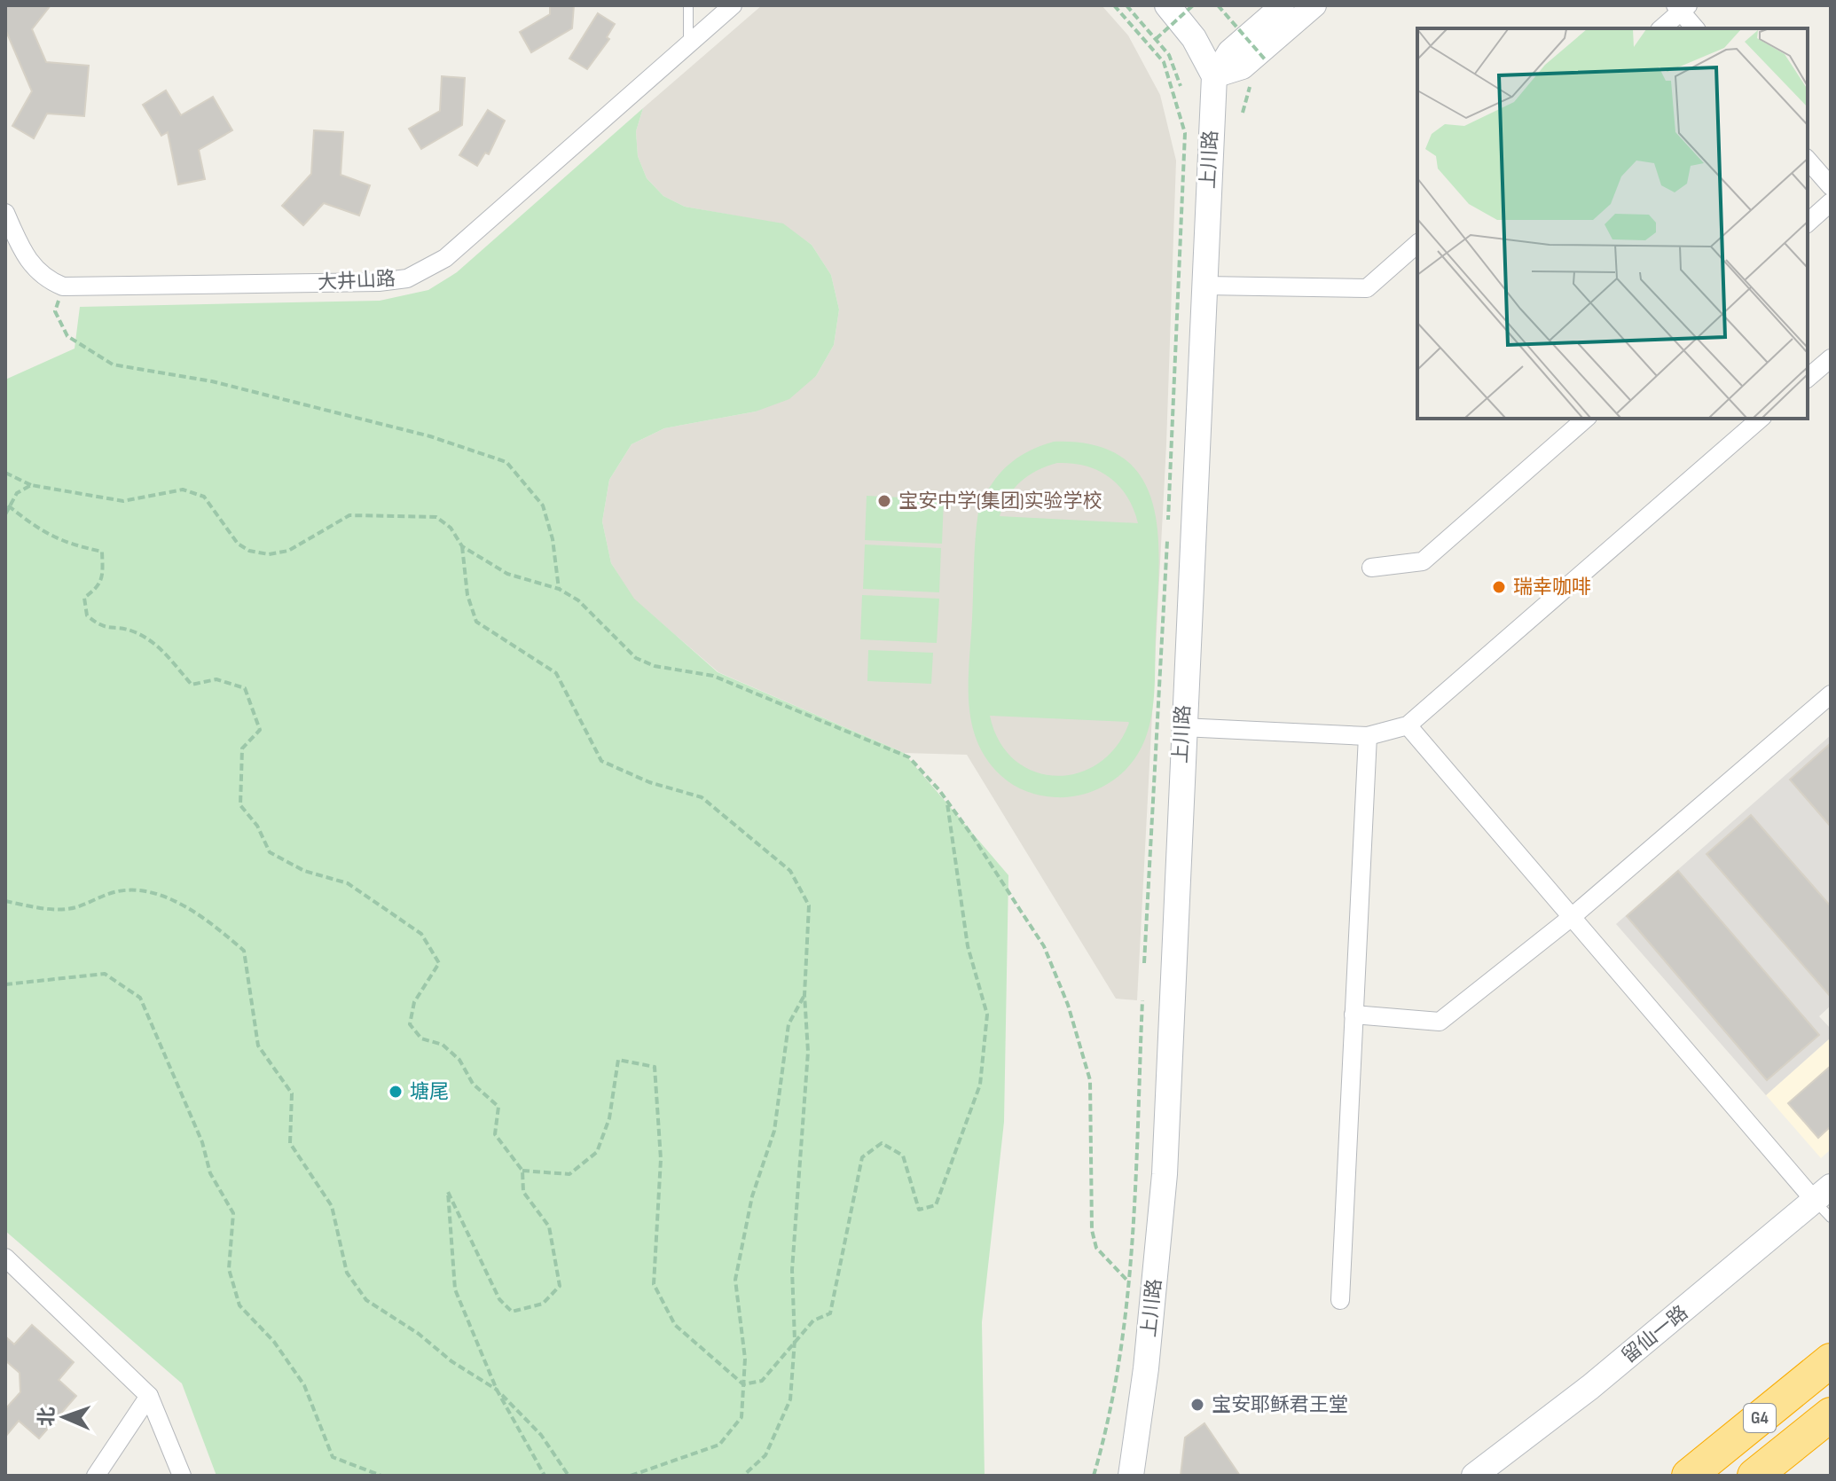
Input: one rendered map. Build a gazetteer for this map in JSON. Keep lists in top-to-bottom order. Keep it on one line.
{"streets":{"highway":["G4"],"main road":["上川路","留仙一路"],"street":["大井山路"]},"places":["宝安中学(集团)实验学校","瑞幸咖啡","塘尾","宝安耶稣君王堂"],"north":"left"}
